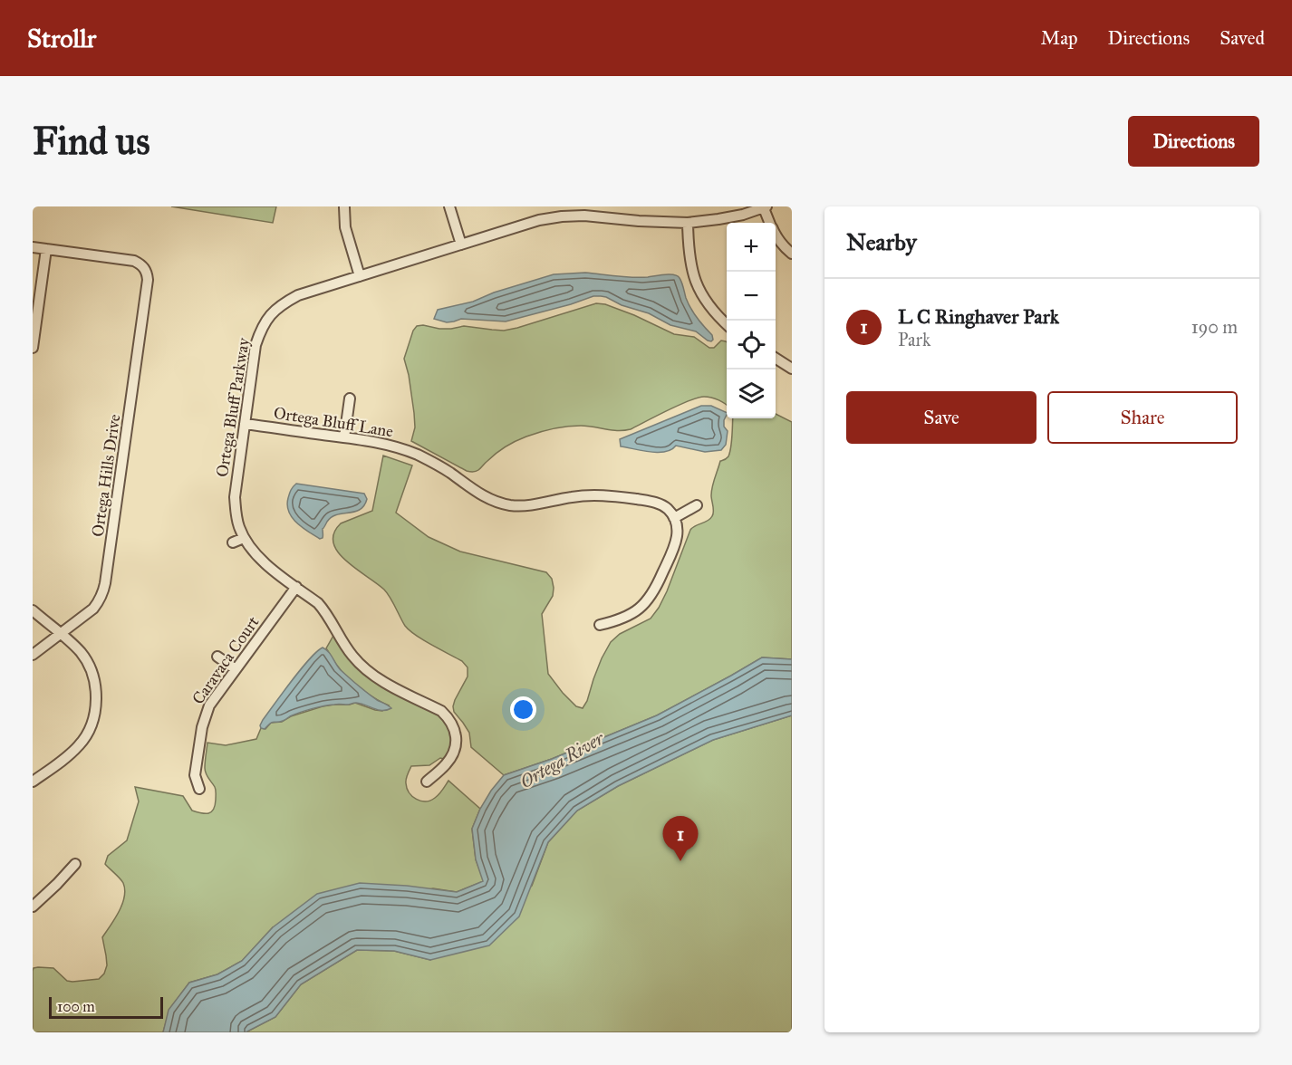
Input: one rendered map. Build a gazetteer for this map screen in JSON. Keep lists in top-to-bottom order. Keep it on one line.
{"streets":{"street":["Ortega Bluff Parkway","Ortega Bluff Lane","Ortega Hills Drive","Caravaca Court"]},"crossings":[["Ortega Bluff Parkway","Ortega Bluff Lane"],["Ortega Bluff Parkway","Caravaca Court"]],"water":["Ortega River"],"scale_bar":"100 m","page":{"header":"Strollr","nav":["Map","Directions","Saved"],"buttons":["Directions",["Save","Share"]],"title":"Find us","heading":"Nearby","map_buttons":["+","−"],"list":[{"mark":"1","name":"L C Ringhaver Park","note":"Park","value":"190 m"}],"pins":"1","scale":"100 m"}}
